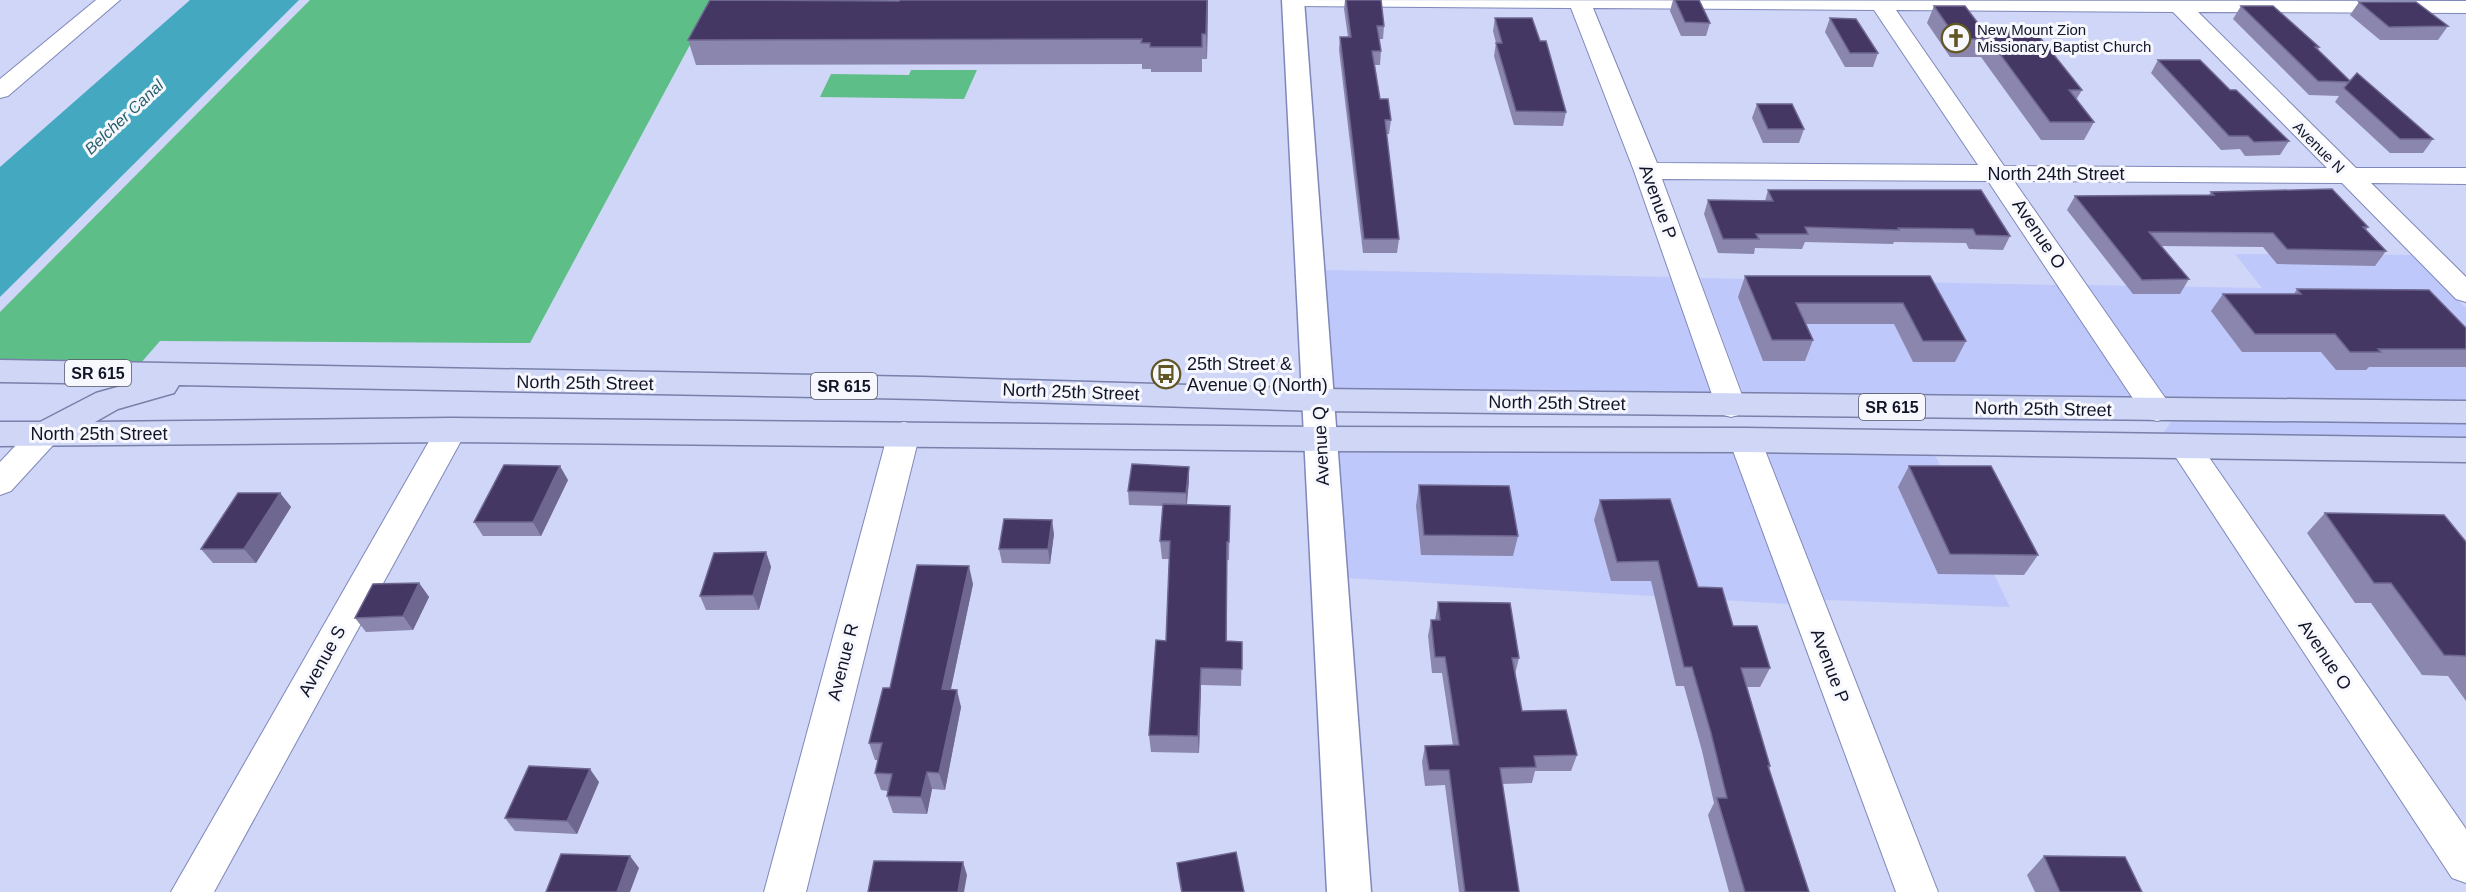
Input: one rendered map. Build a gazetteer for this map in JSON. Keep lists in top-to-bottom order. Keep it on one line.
{"streets":{"main road":["SR 615","North 25th Street"],"street":["Avenue N","North 24th Street","Avenue P","Avenue O","Avenue Q","Avenue S","Avenue R"]},"crossings":[["Avenue N","North 24th Street"],["North 24th Street","Avenue P"],["North 24th Street","Avenue O"],["Avenue P","North 25th Street"],["Avenue O","North 25th Street"],["North 25th Street","Avenue Q"],["North 25th Street","Avenue S"],["North 25th Street","Avenue R"]],"water":["Belcher Canal"],"places":{"church":["New Mount Zion Missionary Baptist Church"],"bus stop":["25th Street & Avenue Q (North)"]}}
